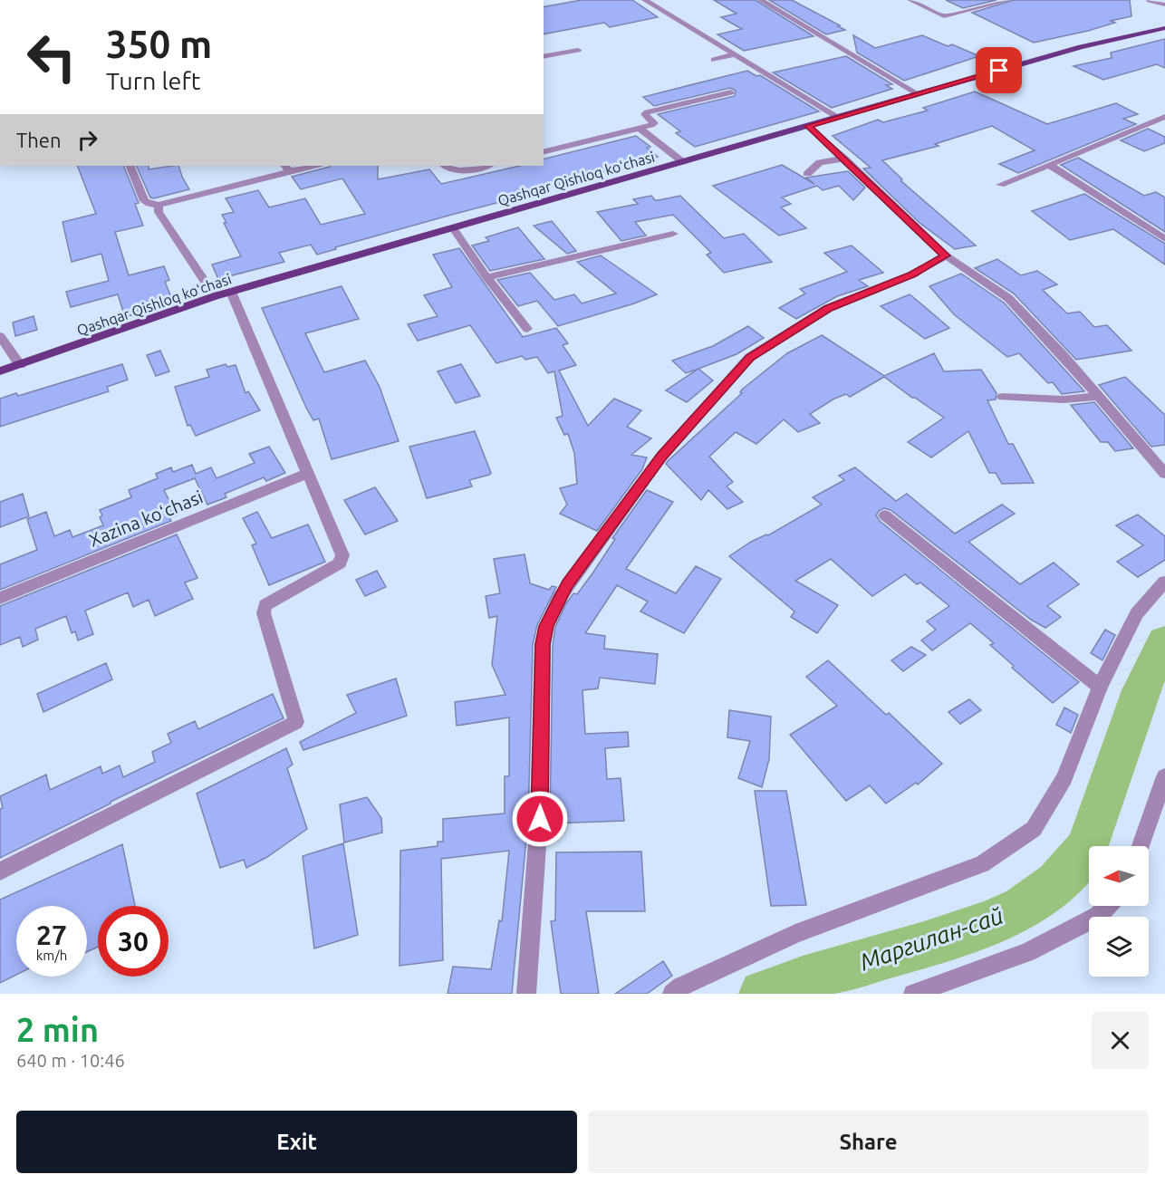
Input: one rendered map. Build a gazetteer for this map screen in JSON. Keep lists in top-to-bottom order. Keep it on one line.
{"streets":{"main road":["Qashqar Qishloq koʻchasi"],"street":["Xazina koʻchasi"]},"water":["Маргилан-сай"],"north":"left","page":{"turn":["350 m","Turn left"],"then":"Then","speed":"27 km/h","limit":"30","heading":["2 min","640 m · 10:46"],"buttons":["Exit","Share"]}}
